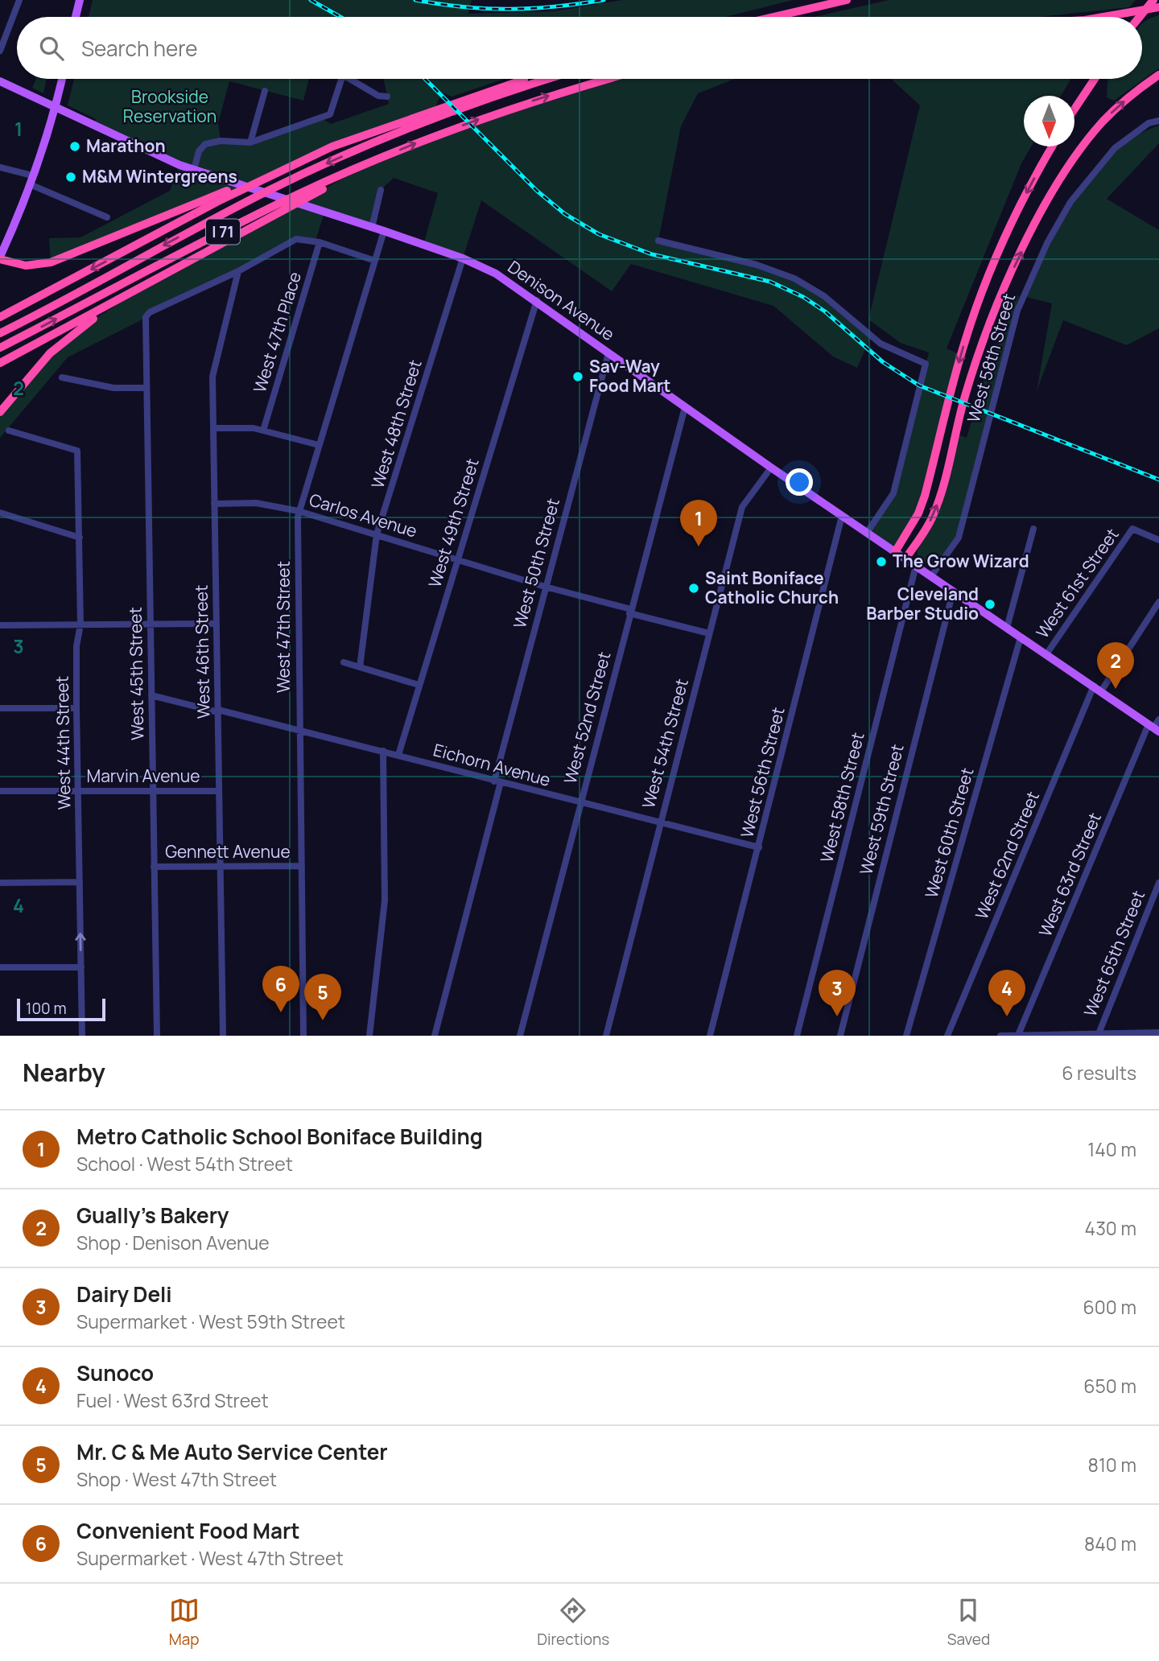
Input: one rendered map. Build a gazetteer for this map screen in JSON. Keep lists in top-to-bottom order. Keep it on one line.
{"streets":{"highway":["I 71"],"main road":["Denison Avenue"],"street":["West 47th Place","West 58th Street","West 48th Street","Carlos Avenue","West 49th Street","West 50th Street","West 61st Street","West 47th Street","West 46th Street","West 45th Street","West 52nd Street","West 44th Street","West 54th Street","Eichorn Avenue","West 56th Street","Marvin Avenue","West 59th Street","West 60th Street","Gennett Avenue","West 62nd Street","West 63rd Street","West 65th Street"]},"crossings":[["Denison Avenue","West 58th Street"],["Denison Avenue","West 48th Street"],["Denison Avenue","West 49th Street"],["Denison Avenue","West 50th Street"],["Denison Avenue","West 61st Street"],["Denison Avenue","West 47th Street"],["Denison Avenue","West 52nd Street"],["Denison Avenue","West 54th Street"],["Denison Avenue","West 56th Street"],["Denison Avenue","West 59th Street"],["Denison Avenue","West 60th Street"],["Denison Avenue","West 62nd Street"],["Denison Avenue","West 63rd Street"],["West 48th Street","Carlos Avenue"],["Carlos Avenue","West 49th Street"],["Carlos Avenue","West 50th Street"],["Carlos Avenue","West 47th Street"],["Carlos Avenue","West 46th Street"],["Carlos Avenue","West 52nd Street"],["Carlos Avenue","West 54th Street"],["West 49th Street","Eichorn Avenue"],["West 50th Street","Eichorn Avenue"],["West 47th Street","Eichorn Avenue"],["West 47th Street","Gennett Avenue"],["West 46th Street","West 45th Street"],["West 46th Street","Eichorn Avenue"],["West 46th Street","Marvin Avenue"],["West 46th Street","Gennett Avenue"],["West 45th Street","Eichorn Avenue"],["West 45th Street","Marvin Avenue"],["West 45th Street","Gennett Avenue"],["West 52nd Street","Eichorn Avenue"],["West 44th Street","Marvin Avenue"],["West 54th Street","Eichorn Avenue"],["Eichorn Avenue","West 56th Street"]],"parks":["Brookside Reservation"],"places":["Marathon","M&M Wintergreens","Sav-Way Food Mart","The Grow Wizard","Saint Boniface Catholic Church","Cleveland Barber Studio"],"scale_bar":"100 m","north":"bottom","page":{"search":"Search here","pins":["1","2","6","3","4","5"],"scale":"100 m","heading":["Nearby","6 results"],"list":[{"mark":"1","name":"Metro Catholic School Boniface Building","note":"School · West 54th Street","value":"140 m"},{"mark":"2","name":"Gually's Bakery","note":"Shop · Denison Avenue","value":"430 m"},{"mark":"3","name":"Dairy Deli","note":"Supermarket · West 59th Street","value":"600 m"},{"mark":"4","name":"Sunoco","note":"Fuel · West 63rd Street","value":"650 m"},{"mark":"5","name":"Mr. C & Me Auto Service Center","note":"Shop · West 47th Street","value":"810 m"},{"mark":"6","name":"Convenient Food Mart","note":"Supermarket · West 47th Street","value":"840 m"}],"nav":["Map","Directions","Saved"]},"grid":{"rows":["1","2","3","4"]}}
